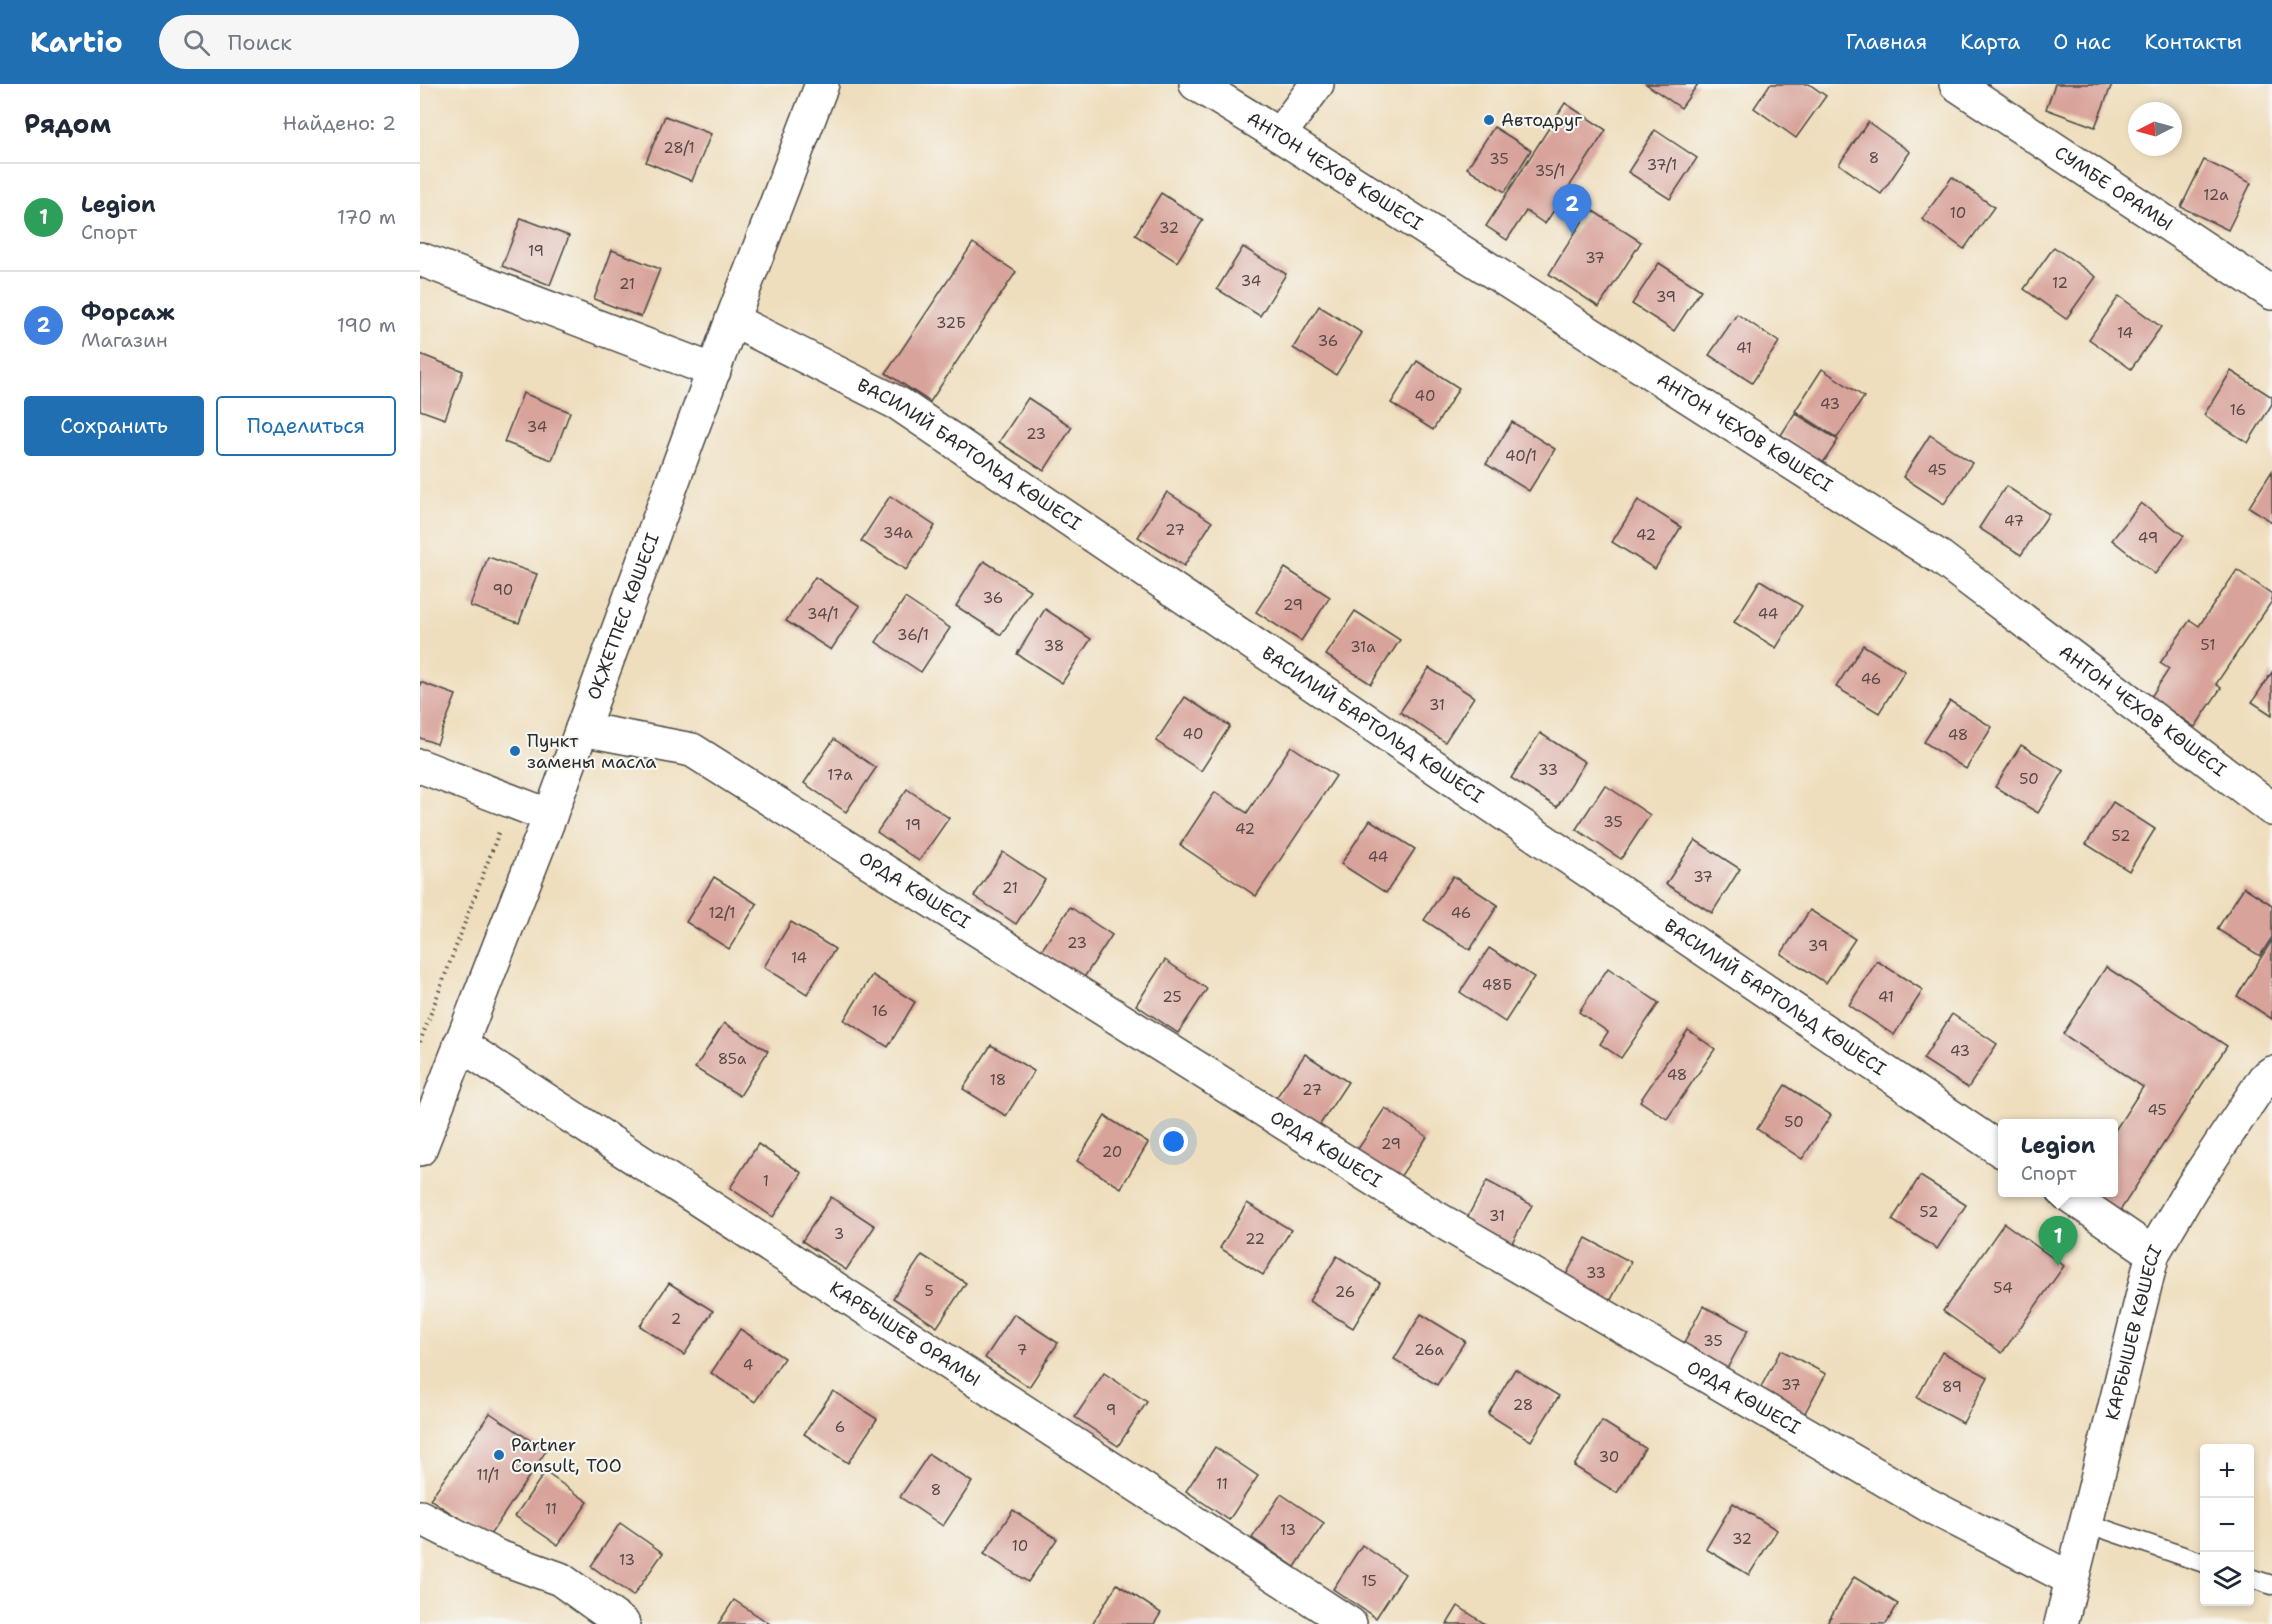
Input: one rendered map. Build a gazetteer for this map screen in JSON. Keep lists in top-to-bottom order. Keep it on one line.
{"streets":{"street":["АНТОН ЧЕХОВ КӨШЕСІ","СУМБЕ ОРАМЫ","ВАСИЛИЙ БАРТОЛЬД КӨШЕСІ","ОҚЖЕТПЕС КӨШЕСІ","ОРДА КӨШЕСІ","КАРБЫШЕВ ОРАМЫ","КАРБЫШЕВ КӨШЕСІ"]},"crossings":[["ВАСИЛИЙ БАРТОЛЬД КӨШЕСІ","ОҚЖЕТПЕС КӨШЕСІ"],["ОҚЖЕТПЕС КӨШЕСІ","ОРДА КӨШЕСІ"],["ОҚЖЕТПЕС КӨШЕСІ","КАРБЫШЕВ ОРАМЫ"],["ОРДА КӨШЕСІ","КАРБЫШЕВ КӨШЕСІ"]],"places":["Автодруг","Пункт замены масла","Partner Consult, ТОО"],"house_numbers":["28/1","8","35","37/1","35/1","12а","10","32","19","37","34","12","21","39","32Б","14","36","41","40","43","16","34","23","40/1","45","47","27","34а","42","49","90","36","29","34/1","44","36/1","51","38","31а","46","31","40","48","33","17а","50","35","19","42","52","44","37","21","12/1","46","23","39","14","48Б","25","41","16","43","85а","48","18","27","45","50","29","20","1","52","31","3","22","33","54","5","26","2","35","7","26а","4","37","89","28","9","6","30","11/1","11","8","11","13","32","10","13","15"],"north":"left","page":{"header":"Kartio","search":"Поиск","nav":["Главная","Карта","О нас","Контакты"],"heading":["Рядом","Найдено: 2"],"list":[{"mark":"1","name":"Legion","note":"Спорт","value":"170 m"},{"mark":"2","name":"Форсаж","note":"Магазин","value":"190 m"}],"pins":["2","1"],"buttons":["Сохранить","Поделиться"],"popup":["Legion","Спорт"],"map_buttons":["+","−"]}}
